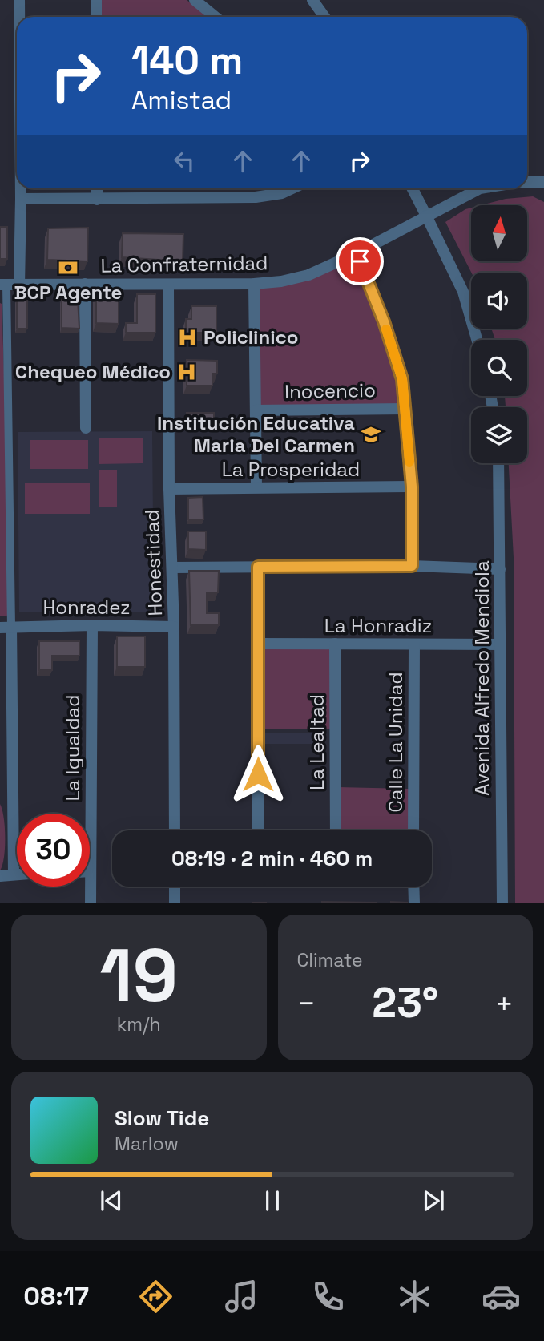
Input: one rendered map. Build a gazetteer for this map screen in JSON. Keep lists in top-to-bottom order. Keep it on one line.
{"streets":{"street":["La Confraternidad","Inocencio","La Prosperidad","Honestidad","Honradez","La Honradiz","Avenida Alfredo Mendiola","La Lealtad","Calle La Unidad","La Igualdad"]},"crossings":[["La Confraternidad","Honestidad"],["La Prosperidad","Honestidad"],["Honestidad","Honradez"],["Honradez","La Igualdad"],["La Honradiz","Avenida Alfredo Mendiola"],["La Honradiz","La Lealtad"],["La Honradiz","Calle La Unidad"]],"places":{"bank":["BCP Agente"],"hospital":["Policlinico","Chequeo Médico"],"school or university":["Institución Educativa Maria Del Carmen"]},"north":"top","page":{"turn":["140 m","Amistad"],"limit":"30","trip":"08:19 · 2 min · 460 m","tile":[["19","km/h"],"Climate"],"heat":["−","23°","+"],"song":["Slow Tide","Marlow"],"tabs":"08:17"}}
